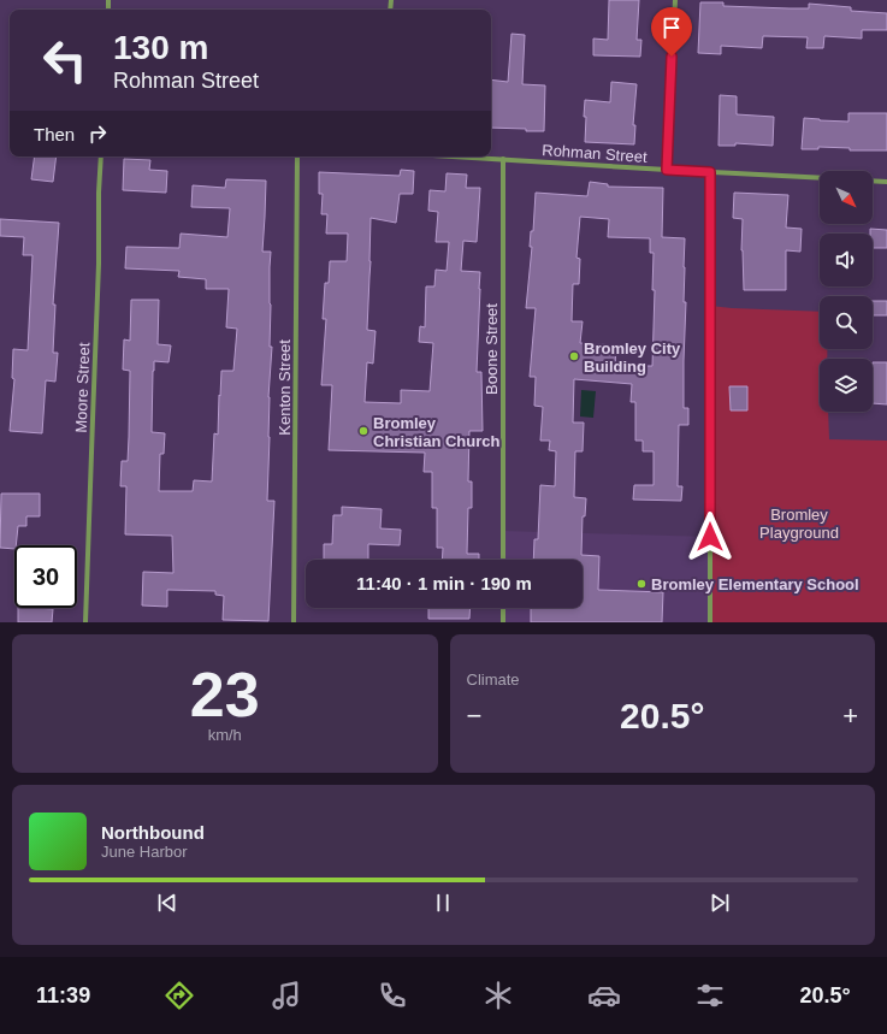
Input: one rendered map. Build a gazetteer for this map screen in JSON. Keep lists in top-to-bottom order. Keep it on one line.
{"streets":{"street":["Rohman Street","Boone Street","Moore Street","Kenton Street"]},"crossings":[["Rohman Street","Boone Street"]],"parks":["Bromley Playground"],"places":["Bromley City Building","Bromley Christian Church","Bromley Elementary School"],"north":"bottom right","page":{"turn":["130 m","Rohman Street"],"then":"Then","limit":"30","trip":"11:40 · 1 min · 190 m","tile":[["23","km/h"],"Climate"],"heat":["−","20.5°","+"],"song":["Northbound","June Harbor"],"tabs":["11:39","20.5°"]}}
